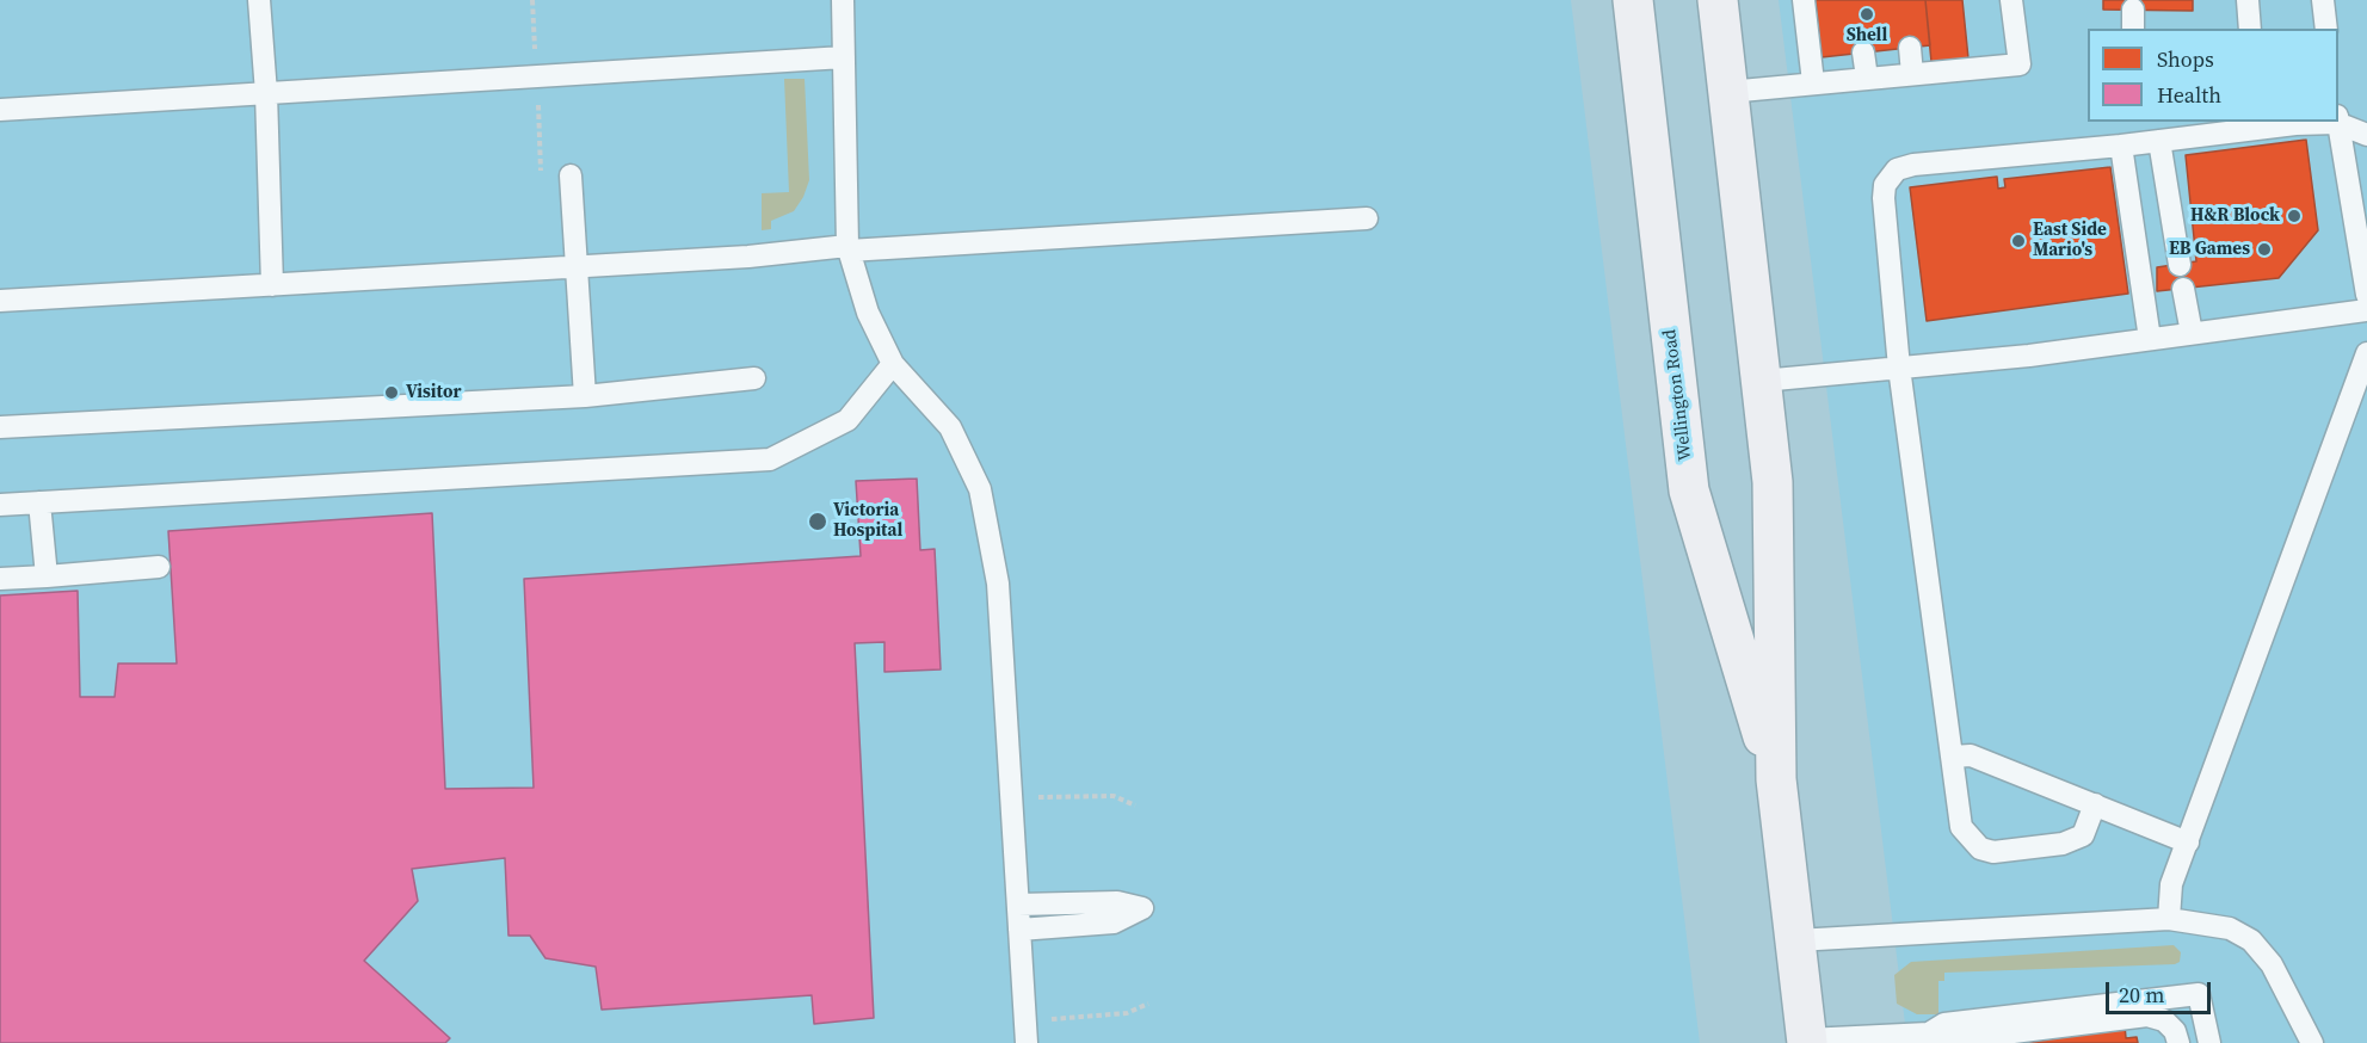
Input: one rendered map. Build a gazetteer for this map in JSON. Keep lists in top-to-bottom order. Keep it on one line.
{"streets":{"main road":["Wellington Road"]},"places":["Shell","H&R Block","East Side Mario's","EB Games","Visitor","Victoria Hospital"],"legend":["Shops","Health"],"scale_bar":"20 m"}
